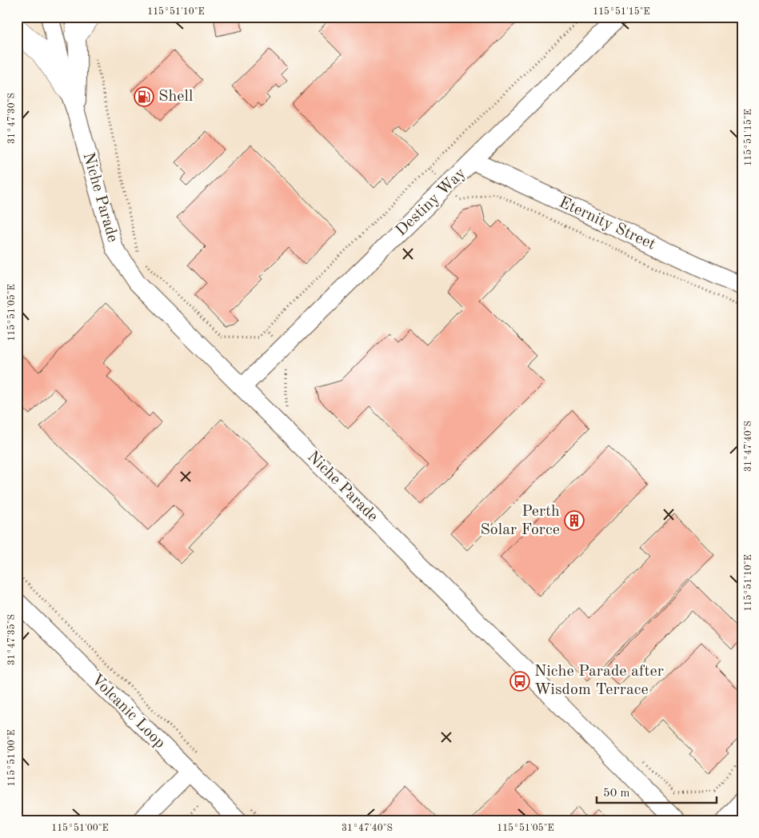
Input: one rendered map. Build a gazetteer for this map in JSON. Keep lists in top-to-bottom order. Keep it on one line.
{"streets":{"street":["Niche Parade","Destiny Way","Eternity Street","Volcanic Loop"]},"crossings":[["Niche Parade","Destiny Way"],["Destiny Way","Eternity Street"]],"places":{"fuel station":["Shell"],"building":["Perth Solar Force"],"bus stop":["Niche Parade after Wisdom Terrace"]},"scale_bar":"50 m","coordinates":["115°51'10\"E","115°51'15\"E","31°47'30\"S","115°51'05\"E","31°47'40\"S","31°47'35\"S","115°51'00\"E"]}
